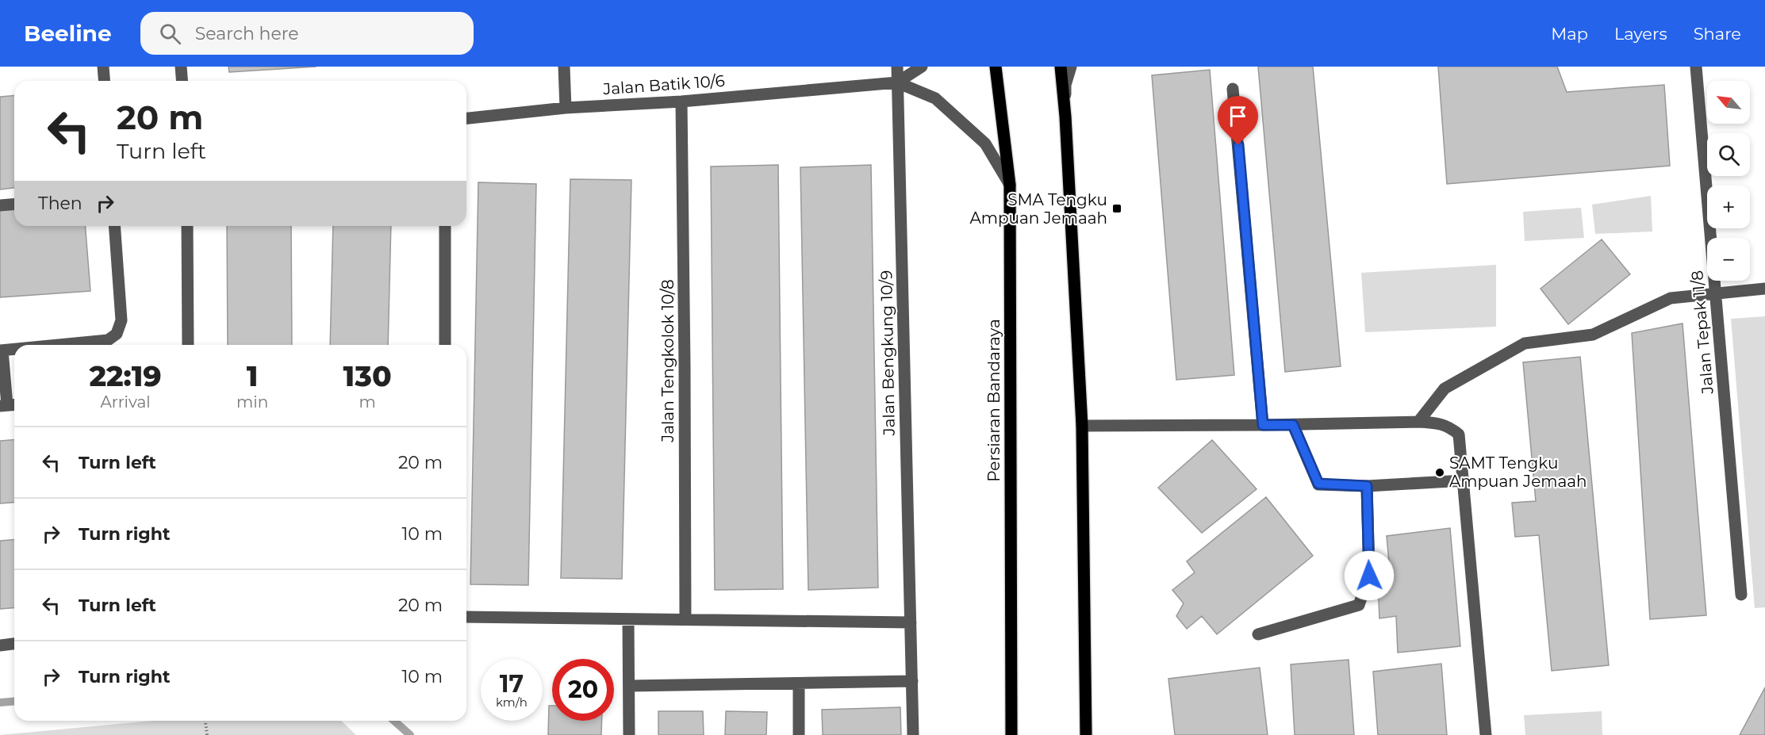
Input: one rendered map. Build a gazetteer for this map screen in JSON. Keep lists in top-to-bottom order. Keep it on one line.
{"streets":{"main road":["Persiaran Bandaraya"],"street":["Jalan Batik 10/6","Jalan Tepak 11/8","Jalan Bengkung 10/9","Jalan Tengkolok 10/8"]},"crossings":[["Jalan Batik 10/6","Jalan Bengkung 10/9"],["Jalan Batik 10/6","Jalan Tengkolok 10/8"],["Jalan Batik 10/6","Persiaran Bandaraya"]],"places":{"transit":["SMA Tengku Ampuan Jemaah"],"other":["SAMT Tengku Ampuan Jemaah"]},"north":"top left","page":{"header":"Beeline","search":"Search here","nav":["Map","Layers","Share"],"map_buttons":["+","−"],"turn":["20 m","Turn left"],"then":"Then","eta":["22:19","Arrival","1","min","130","m"],"list":[{"name":"Turn left","value":"20 m"},{"name":"Turn right","value":"10 m"},{"name":"Turn left","value":"20 m"},{"name":"Turn right","value":"10 m"}],"speed":"17 km/h","limit":"20"}}
